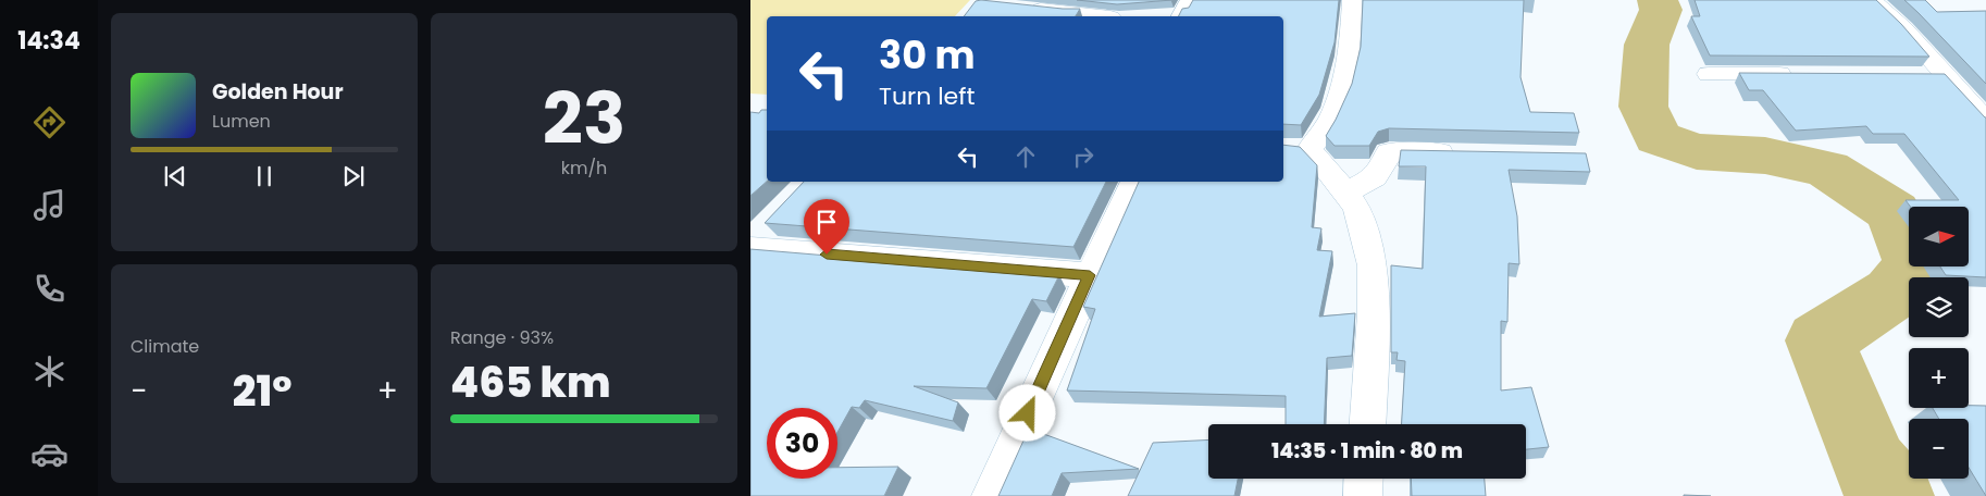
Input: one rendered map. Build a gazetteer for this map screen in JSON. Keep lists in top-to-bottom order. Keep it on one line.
{"north":"right","page":{"tabs":"14:34","tile":[["23","km/h"],"Climate",["Range · 93%","465 km"]],"turn":["30 m","Turn left"],"song":["Golden Hour","Lumen"],"map_buttons":["+","−"],"heat":["−","21°","+"],"limit":"30","trip":"14:35 · 1 min · 80 m"}}
